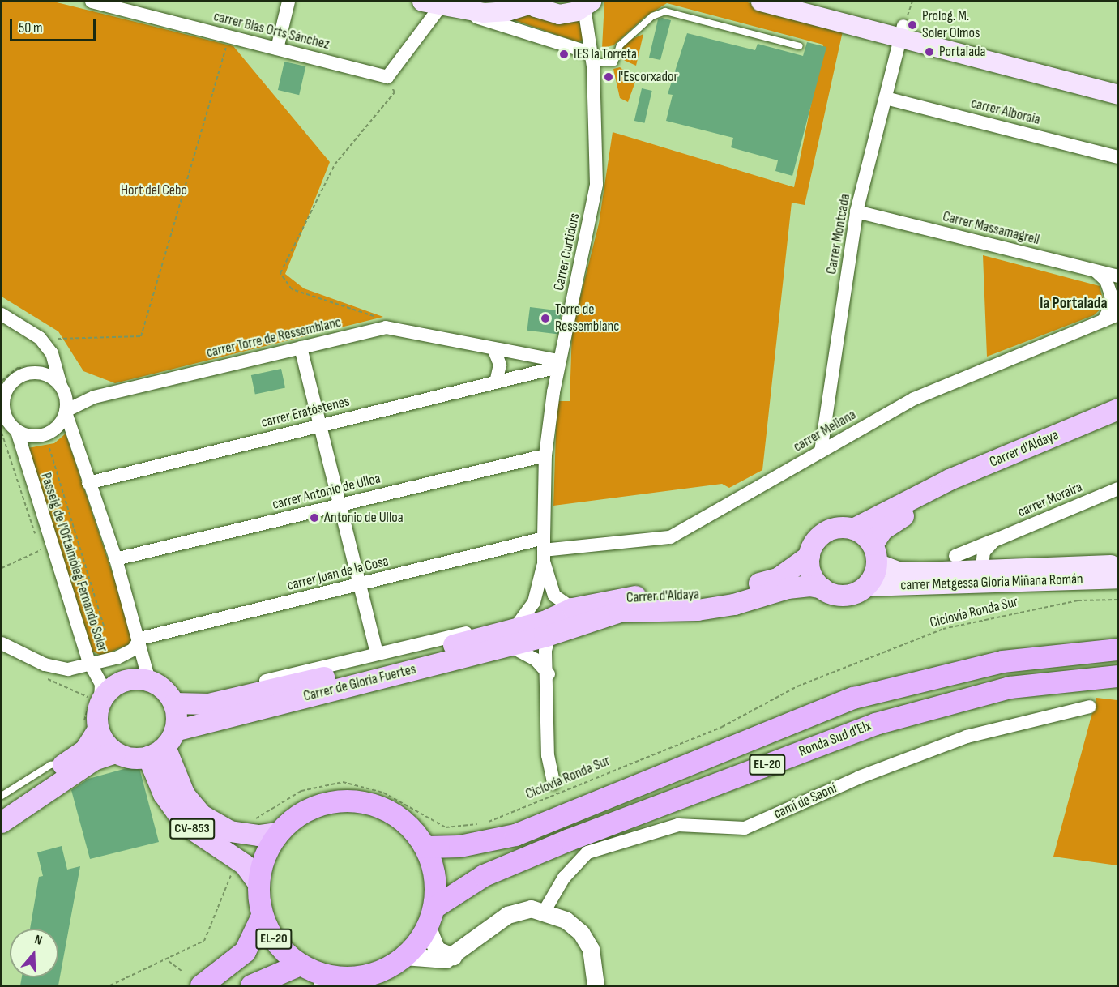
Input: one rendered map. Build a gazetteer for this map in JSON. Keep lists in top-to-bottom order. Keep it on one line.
{"streets":{"highway":["Ronda Sud d'Elx","EL-20"],"main road":["Carrer d'Aldaya","carrer Metgessa Gloria Miñana Román","Carrer de Gloria Fuertes","CV-853"],"street":["carrer Blas Orts Sánchez","carrer Alboraia","Carrer Massamagrell","Carrer Montcada","Carrer Curtidors","carrer Torre de Ressemblanc","carrer Eratóstenes","carrer Meliana","carrer Antonio de Ulloa","carrer Moraira","Passeig de l'Oftalmòleg Fernando Soler","carrer Juan de la Cosa","camí de Saoní"],"path":["Ciclovía Ronda Sur"]},"crossings":[["carrer Alboraia","Carrer Montcada"],["Carrer Massamagrell","Carrer Montcada"],["Carrer Montcada","carrer Meliana"],["Carrer Curtidors","carrer Torre de Ressemblanc"],["Carrer Curtidors","carrer Eratóstenes"],["Carrer Curtidors","carrer Meliana"],["Carrer Curtidors","Carrer d'Aldaya"],["Carrer Curtidors","carrer Antonio de Ulloa"],["Carrer Curtidors","carrer Juan de la Cosa"],["Carrer Curtidors","Carrer de Gloria Fuertes"],["carrer Torre de Ressemblanc","carrer Eratóstenes"],["carrer Torre de Ressemblanc","Passeig de l'Oftalmòleg Fernando Soler"],["carrer Meliana","carrer Juan de la Cosa"],["Carrer d'Aldaya","carrer Metgessa Gloria Miñana Román"],["Carrer d'Aldaya","Carrer de Gloria Fuertes"],["carrer Moraira","carrer Metgessa Gloria Miñana Román"],["Carrer de Gloria Fuertes","CV-853"],["Ronda Sud d'Elx","EL-20"],["Ronda Sud d'Elx","CV-853"],["EL-20","CV-853"]],"districts":["la Portalada"],"parks":["Hort del Cebo"],"places":["Prolog. M. Soler Olmos","Portalada","IES la Torreta","l'Escorxador","Torre de Ressemblanc","Antonio de Ulloa"],"scale_bar":"50 m","north":"top"}
